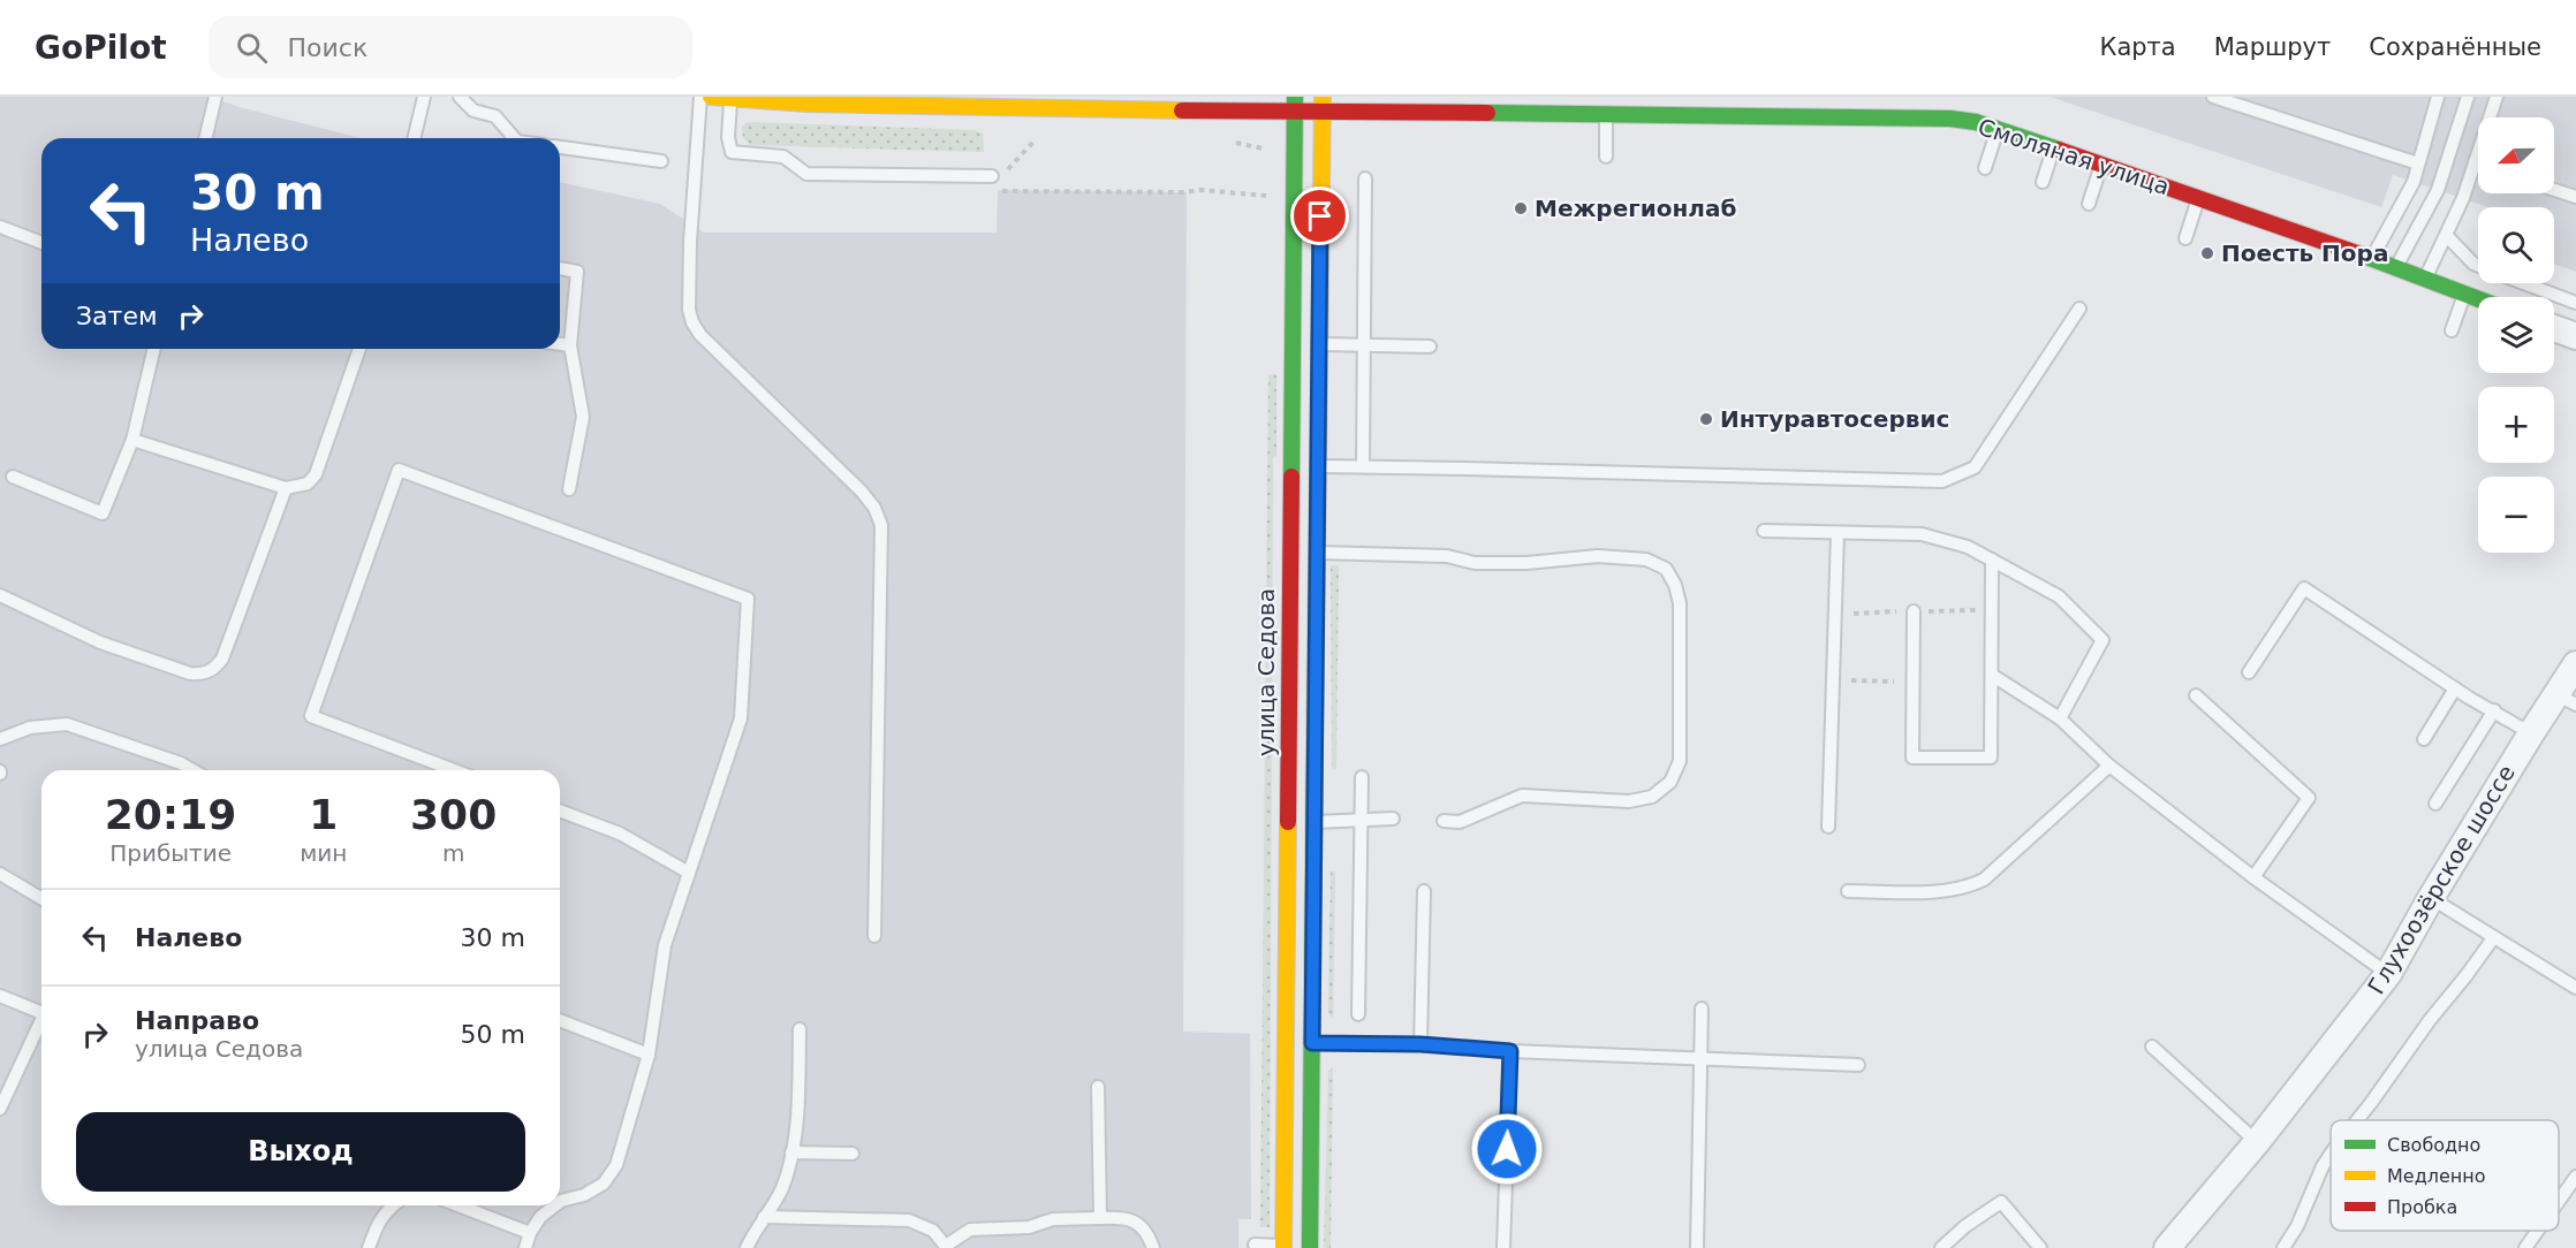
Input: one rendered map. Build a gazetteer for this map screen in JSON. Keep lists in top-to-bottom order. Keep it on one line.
{"streets":{"street":["Смоляная улица","улица Седова","Глухоозёрское шоссе"]},"crossings":[["Смоляная улица","улица Седова"]],"places":["Межрегионлаб","Поесть Пора","Интуравтосервис"],"legend":["Свободно","Медленно","Пробка"],"north":"left","page":{"header":"GoPilot","search":"Поиск","nav":["Карта","Маршрут","Сохранённые"],"map_buttons":["+","−"],"turn":["30 m","Налево"],"then":"Затем","eta":["20:19","Прибытие","1","мин","300","m"],"list":[{"name":"Налево","value":"30 m"},{"name":"Направо","note":"улица Седова","value":"50 m"}],"buttons":"Выход"}}
